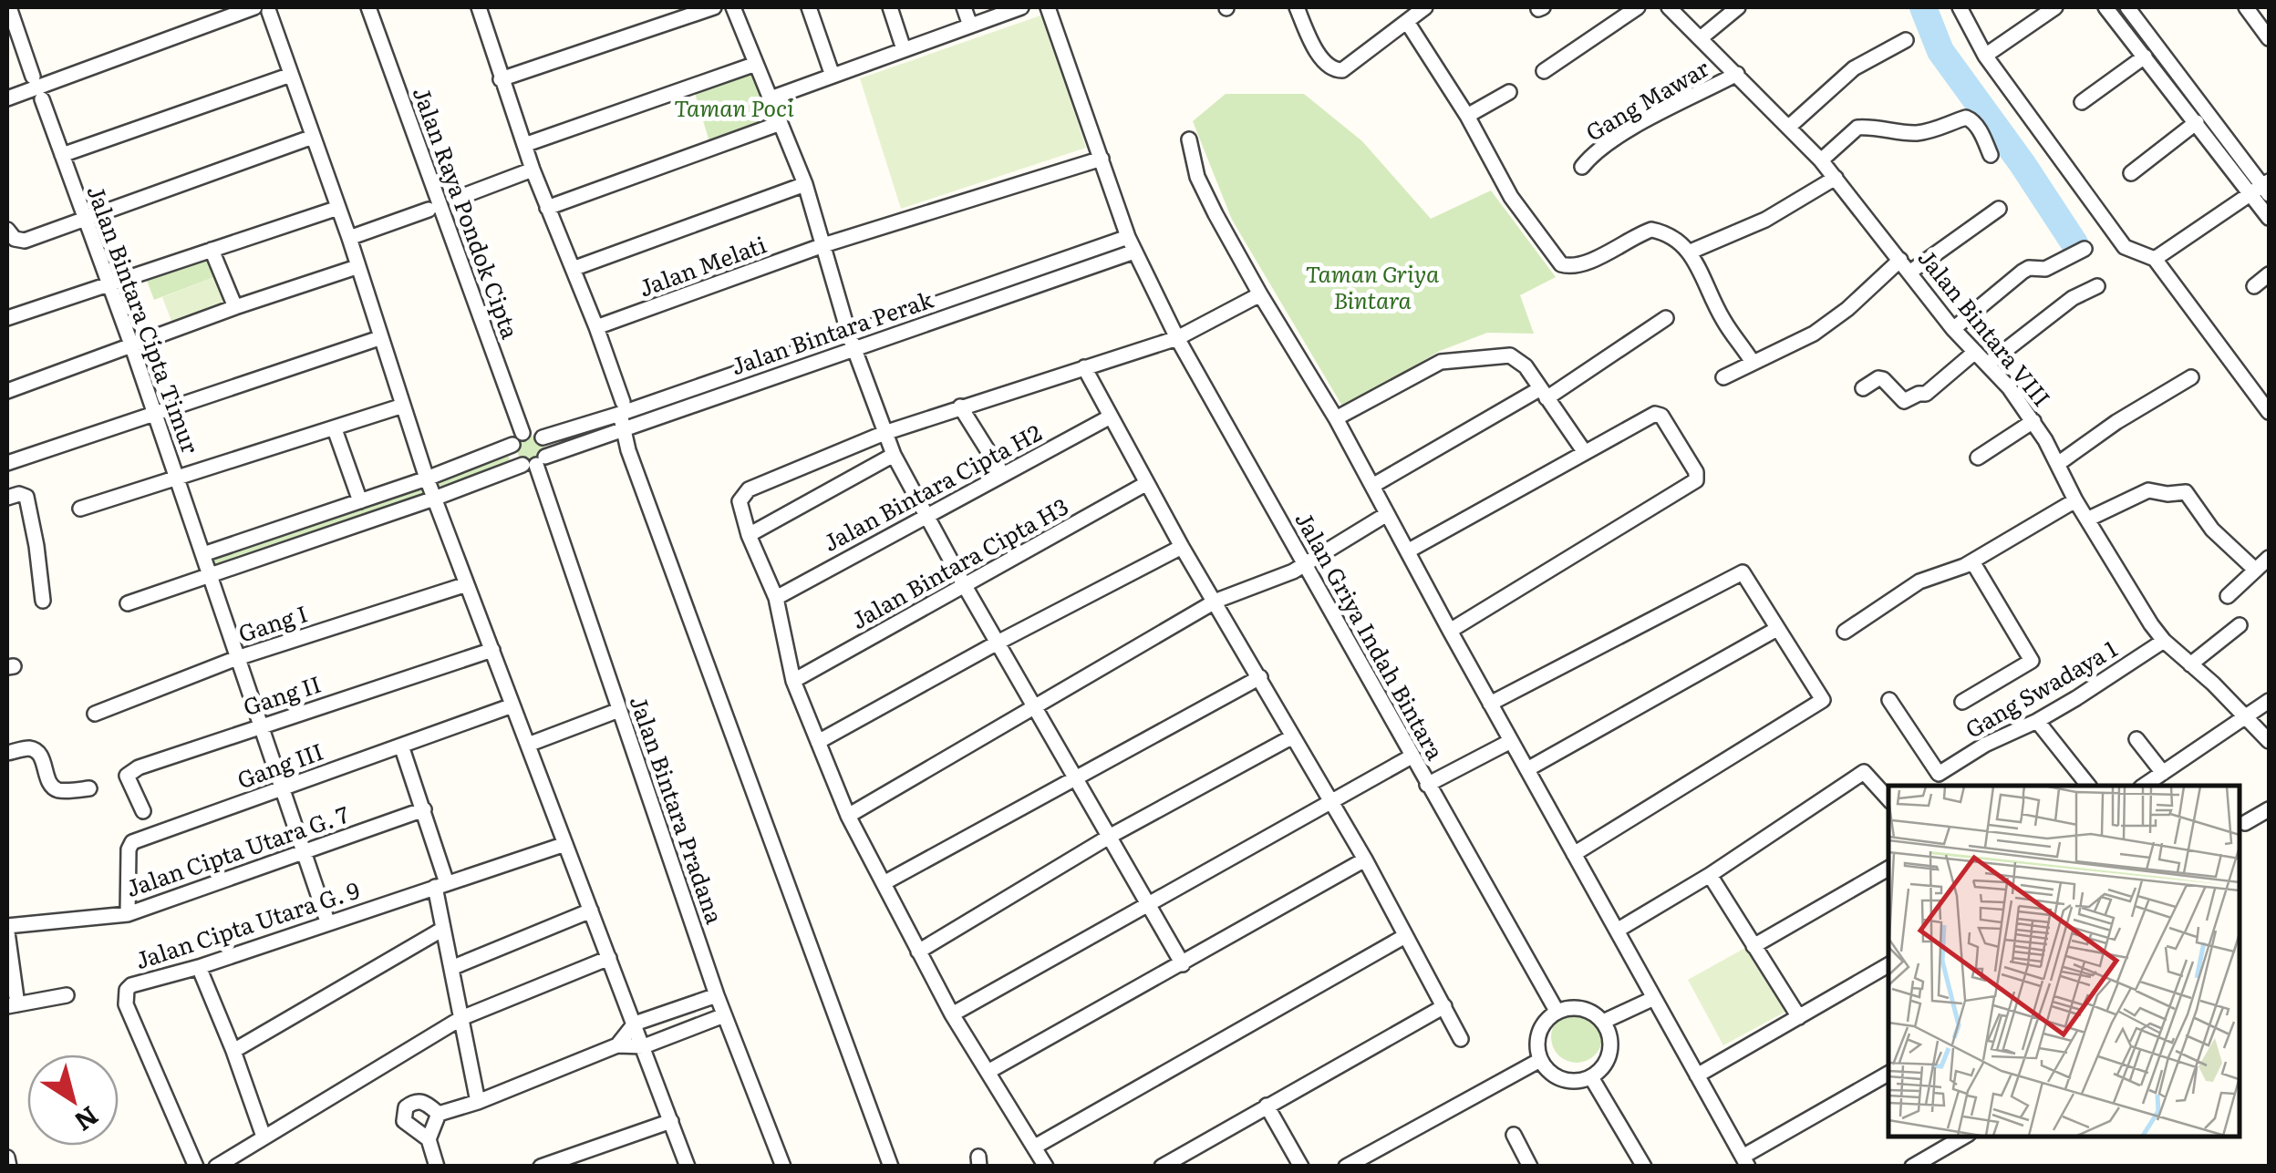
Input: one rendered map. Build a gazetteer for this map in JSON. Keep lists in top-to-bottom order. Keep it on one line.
{"streets":{"street":["Gang Mawar","Jalan Raya Pondok Cipta","Jalan Melati","Jalan Bintara Cipta Timur","Jalan Bintara VIII","Jalan Bintara Perak","Jalan Bintara Cipta H2","Jalan Bintara Cipta H3","Gang I","Jalan Griya Indah Bintara","Gang Swadaya 1","Gang II","Gang III","Jalan Bintara Pradana","Jalan Cipta Utara G. 7","Jalan Cipta Utara G. 9"]},"crossings":[["Gang Mawar","Jalan Bintara VIII"],["Jalan Raya Pondok Cipta","Jalan Bintara Perak"],["Jalan Raya Pondok Cipta","Jalan Bintara Pradana"],["Jalan Melati","Jalan Griya Indah Bintara"],["Jalan Bintara Cipta Timur","Jalan Bintara Perak"],["Jalan Bintara Cipta Timur","Gang I"],["Jalan Bintara Cipta Timur","Gang II"],["Jalan Bintara Cipta Timur","Gang III"],["Jalan Bintara Cipta Timur","Jalan Cipta Utara G. 7"],["Jalan Bintara Cipta Timur","Jalan Cipta Utara G. 9"],["Jalan Bintara VIII","Gang Swadaya 1"],["Jalan Bintara Perak","Jalan Griya Indah Bintara"],["Jalan Bintara Perak","Jalan Bintara Pradana"],["Gang III","Jalan Cipta Utara G. 7"]],"parks":["Taman Poci","Taman Griya Bintara"],"north":"bottom right"}
